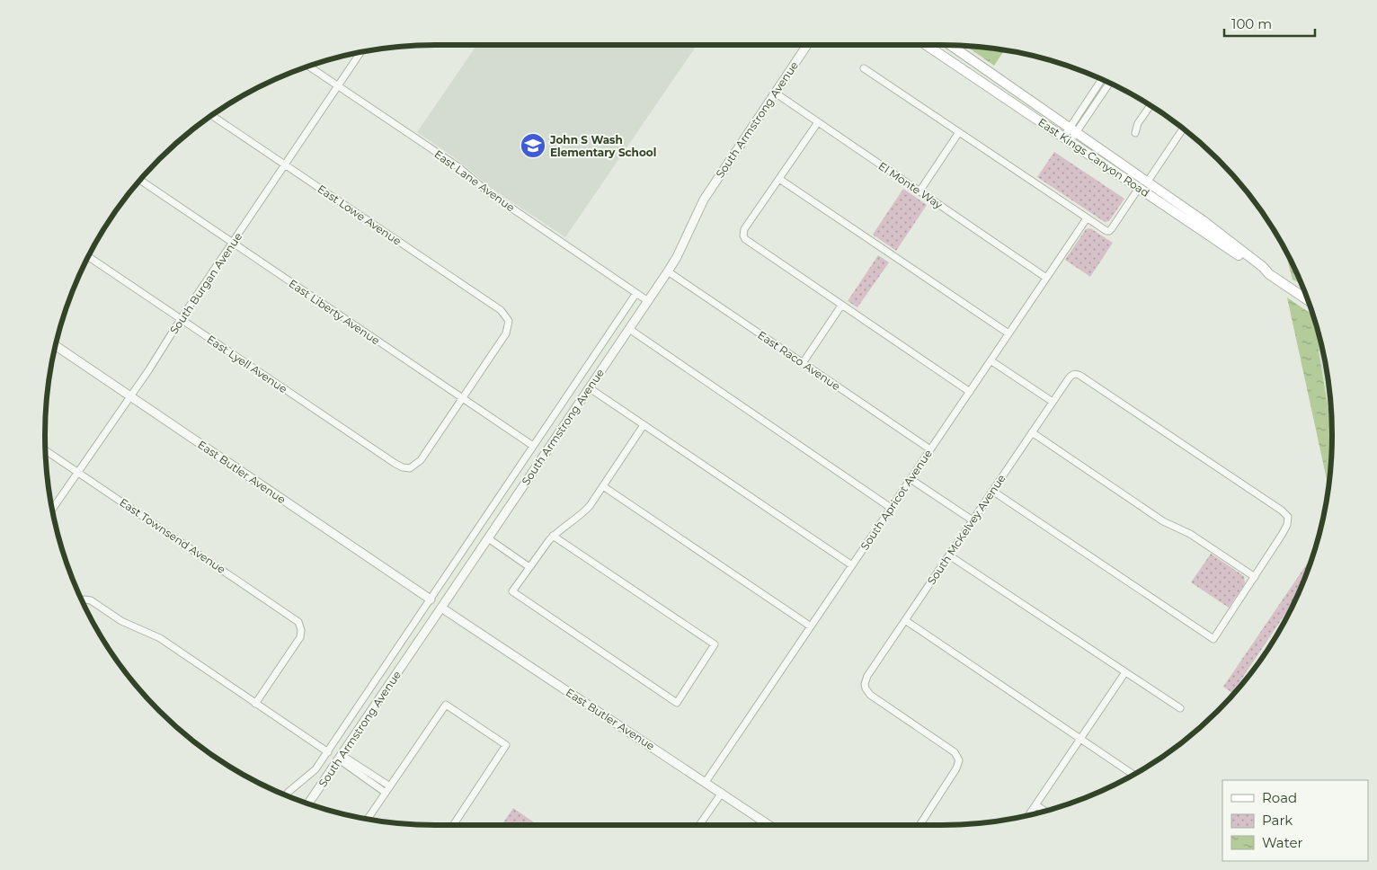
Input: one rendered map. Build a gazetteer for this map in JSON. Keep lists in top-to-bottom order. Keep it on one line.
{"streets":{"main road":["East Kings Canyon Road"],"street":["South Armstrong Avenue","East Lane Avenue","El Monte Way","East Lowe Avenue","South Burgan Avenue","East Liberty Avenue","East Raco Avenue","East Lyell Avenue","East Butler Avenue","South Apricot Avenue","South McKelvey Avenue","East Townsend Avenue"]},"crossings":[["South Armstrong Avenue","East Lane Avenue"],["South Armstrong Avenue","El Monte Way"],["South Armstrong Avenue","East Liberty Avenue"],["South Armstrong Avenue","East Raco Avenue"],["South Armstrong Avenue","East Butler Avenue"],["East Lane Avenue","South Burgan Avenue"],["El Monte Way","South Apricot Avenue"],["East Lowe Avenue","South Burgan Avenue"],["East Lowe Avenue","East Liberty Avenue"],["East Lowe Avenue","East Lyell Avenue"],["South Burgan Avenue","East Liberty Avenue"],["South Burgan Avenue","East Lyell Avenue"],["South Burgan Avenue","East Butler Avenue"],["South Burgan Avenue","East Townsend Avenue"],["East Liberty Avenue","East Lyell Avenue"],["East Raco Avenue","South Apricot Avenue"],["East Butler Avenue","South Apricot Avenue"]],"places":{"school or university":["John S Wash Elementary School"]},"legend":["Road","Park","Water"],"scale_bar":"100 m"}
